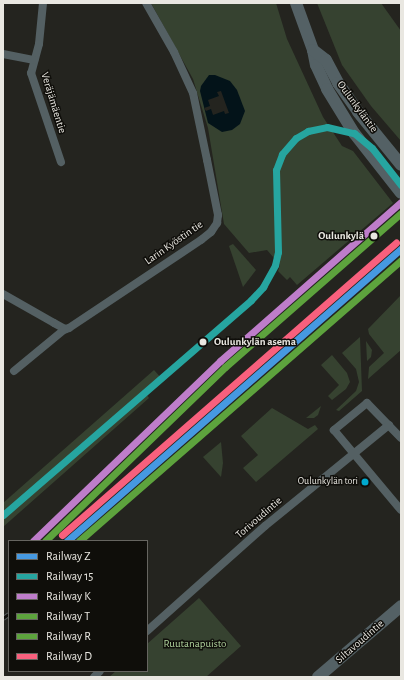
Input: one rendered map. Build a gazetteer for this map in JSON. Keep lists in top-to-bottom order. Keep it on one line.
{"streets":{"main road":["Oulunkyläntie","Siltavoudintie"],"street":["Veräjämäentie","Larin Kyöstin tie","Torivoudintie"]},"parks":["Ruutanapuisto"],"places":["Oulunkylä","Oulunkylän asema","Oulunkylän tori"],"lines":["rail line 15","rail line K","rail line T","rail line D","rail line Z","rail line R"],"legend":["Railway Z","Railway 15","Railway K","Railway T","Railway R","Railway D"]}
